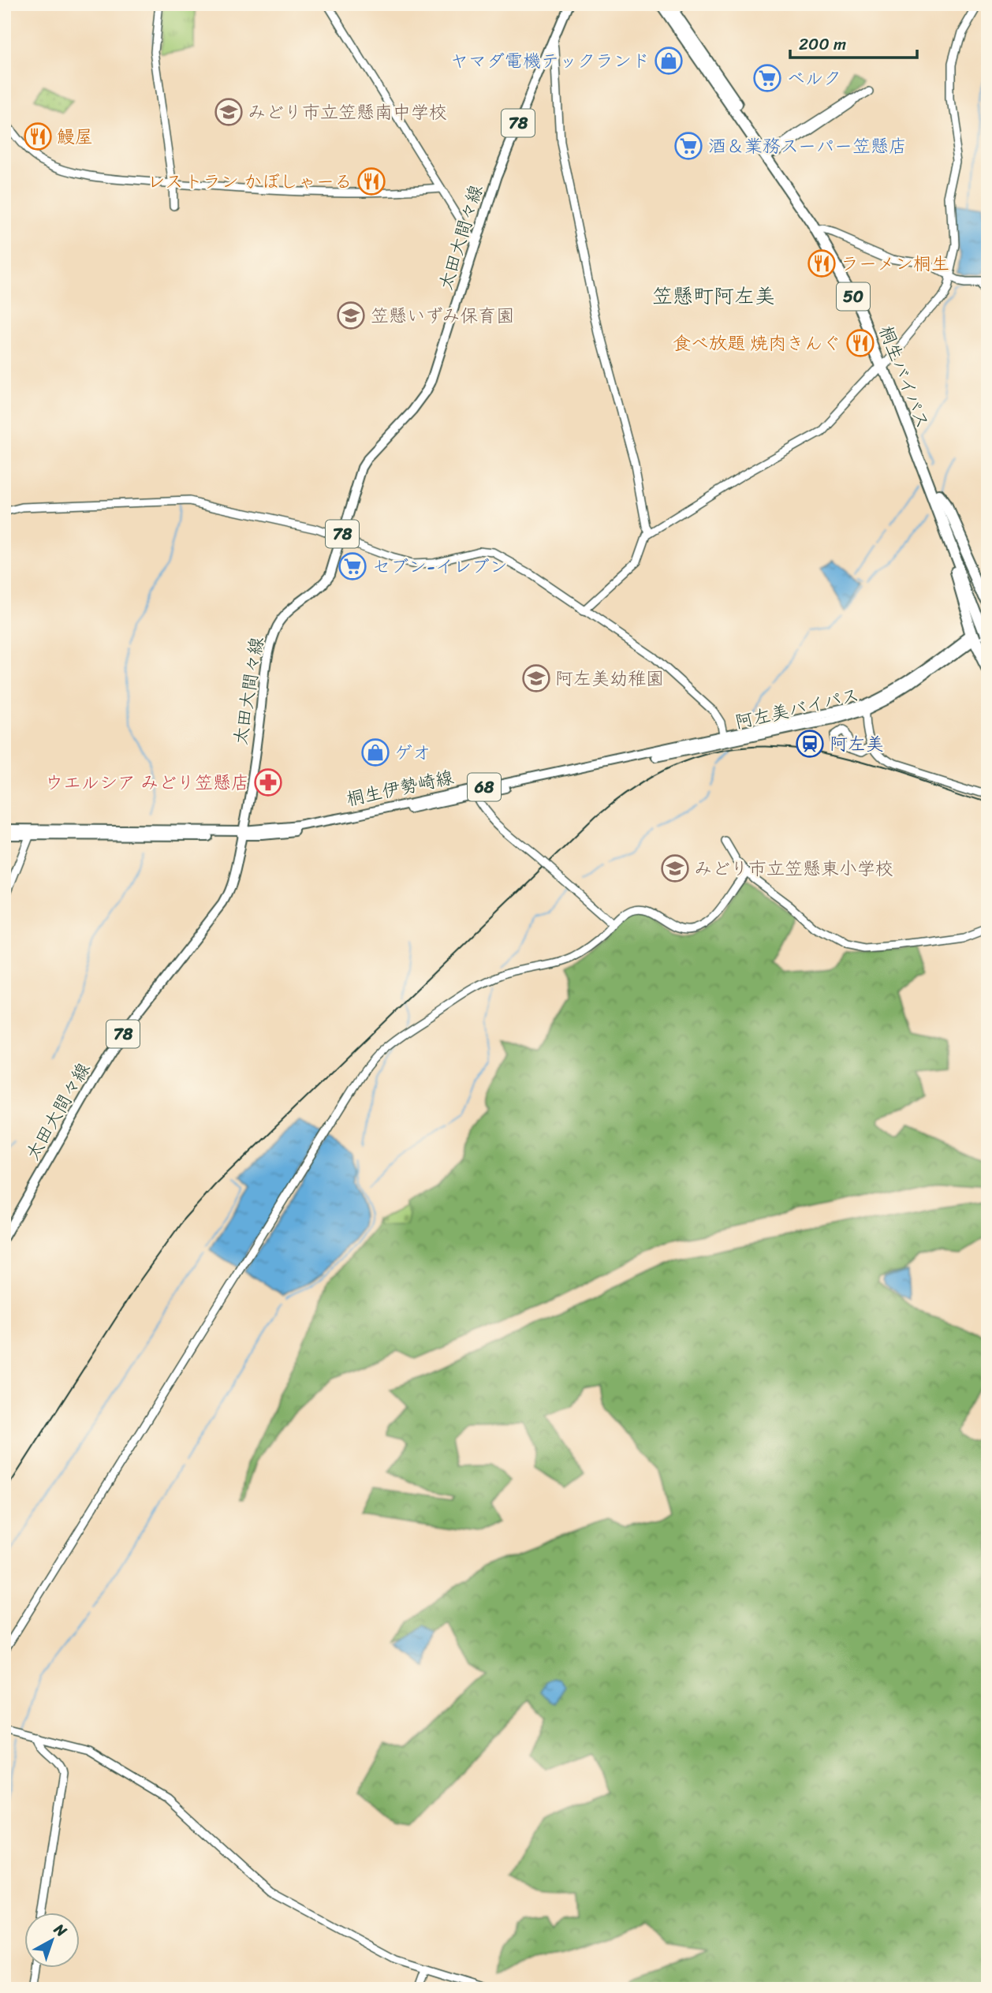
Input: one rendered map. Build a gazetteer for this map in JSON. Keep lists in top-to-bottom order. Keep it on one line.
{"streets":{"highway":["50","桐生バイパス"],"main road":["78","太田大間々線","阿左美バイパス","68","桐生伊勢崎線"]},"crossings":[["太田大間々線","桐生伊勢崎線"],["50","桐生バイパス"],["50","阿左美バイパス"],["桐生バイパス","阿左美バイパス"],["阿左美バイパス","桐生伊勢崎線"]],"districts":["笠懸町阿左美"],"places":{"shop":["ヤマダ電機テックランド","ゲオ"],"supermarket":["ベルク","酒＆業務スーパー笠懸店","セブン-イレブン"],"school or university":["みどり市立笠懸南中学校","笠懸いずみ保育園","阿左美幼稚園","みどり市立笠懸東小学校"],"restaurant":["鰻屋","レストラン かぼしゃーる","ラーメン桐生","食べ放題 焼肉きんぐ"],"station":["阿左美"],"pharmacy":["ウエルシア みどり笠懸店"]},"scale_bar":"200 m","north":"top right"}
